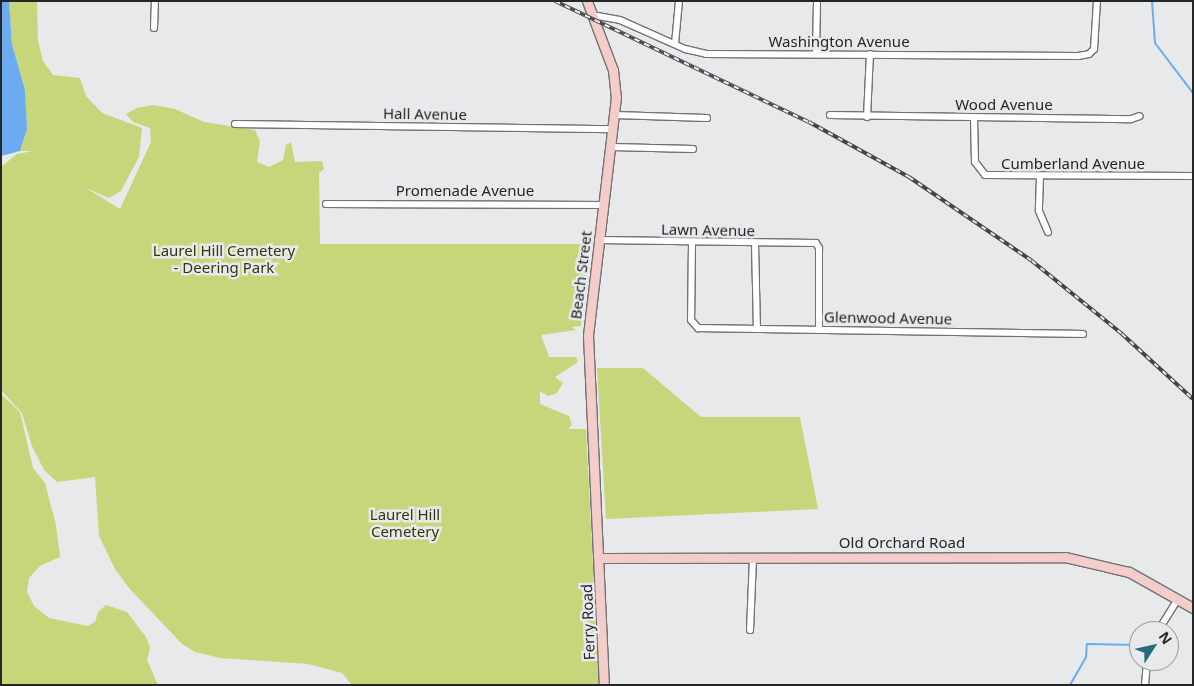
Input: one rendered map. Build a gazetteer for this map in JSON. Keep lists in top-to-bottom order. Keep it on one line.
{"streets":{"main road":["Beach Street","Old Orchard Road","Ferry Road"],"street":["Washington Avenue","Wood Avenue","Hall Avenue","Cumberland Avenue","Promenade Avenue","Lawn Avenue","Glenwood Avenue"]},"crossings":[["Washington Avenue","Beach Street"],["Wood Avenue","Cumberland Avenue"],["Hall Avenue","Beach Street"],["Promenade Avenue","Beach Street"],["Lawn Avenue","Beach Street"],["Lawn Avenue","Glenwood Avenue"],["Beach Street","Old Orchard Road"],["Beach Street","Ferry Road"],["Old Orchard Road","Ferry Road"]],"parks":["Laurel Hill Cemetery - Deering Park","Laurel Hill Cemetery"],"north":"top right"}
